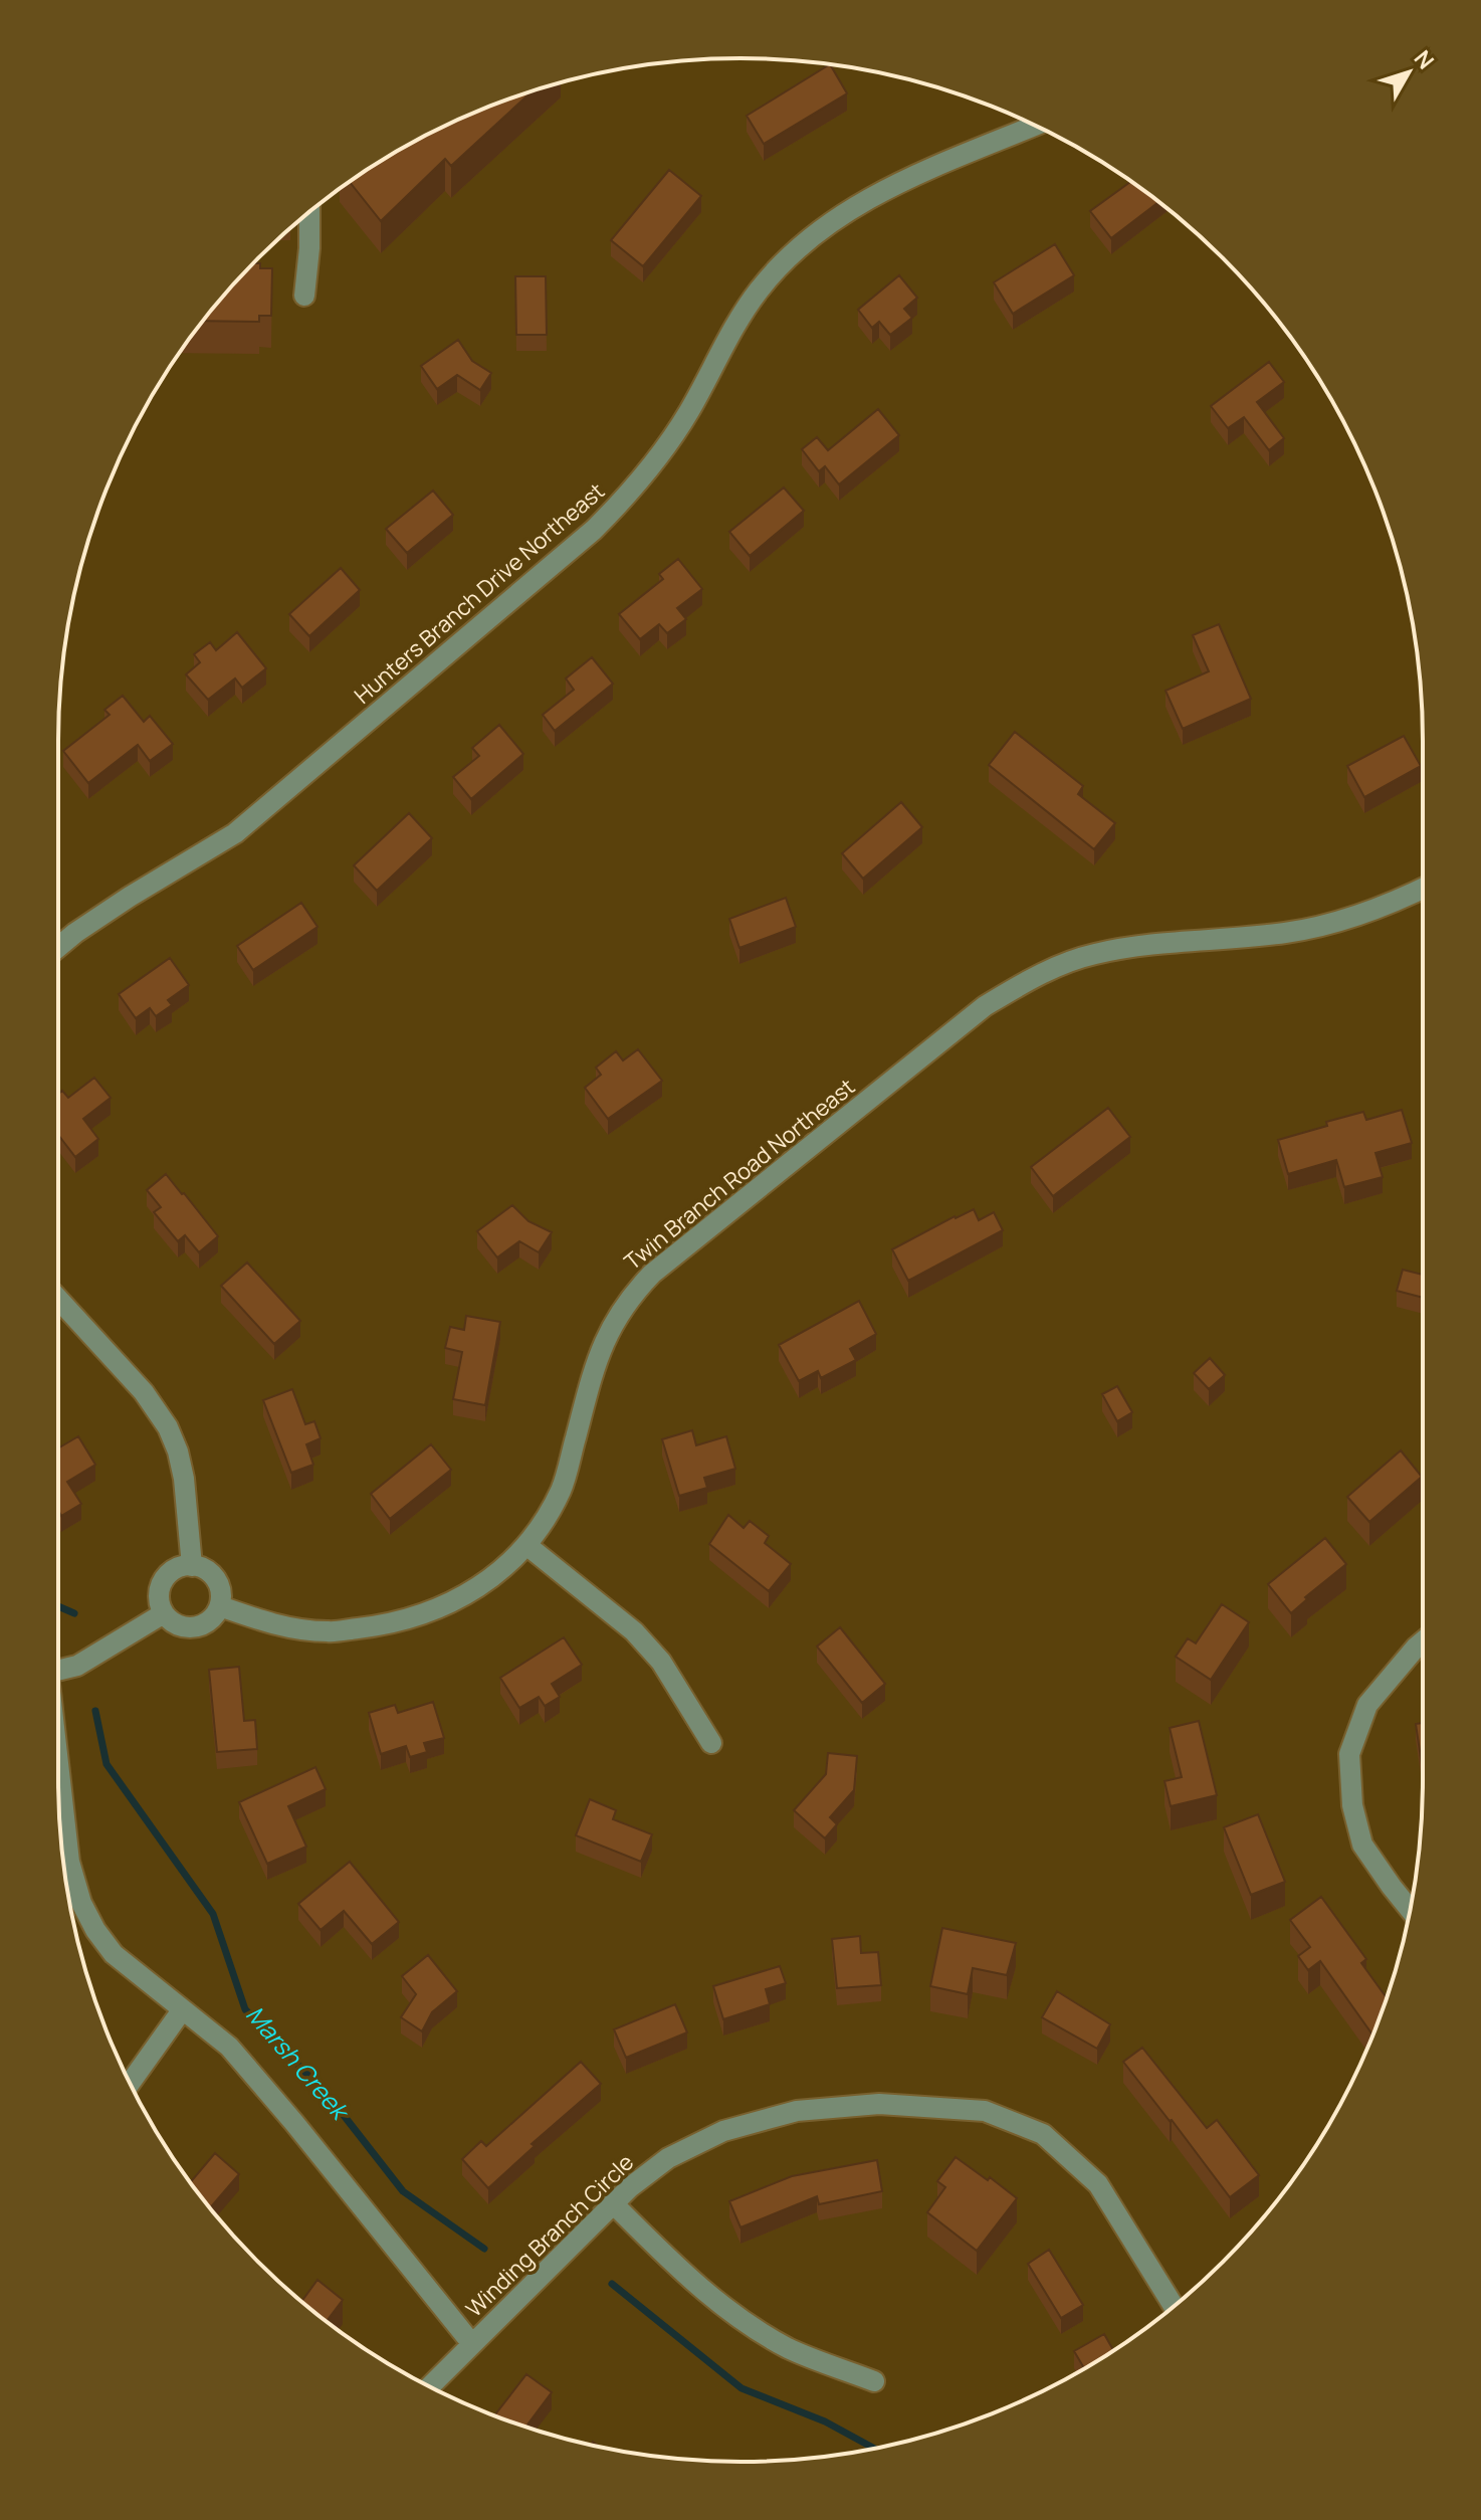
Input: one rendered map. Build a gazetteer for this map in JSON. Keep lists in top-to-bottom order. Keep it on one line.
{"streets":{"street":["Hunters Branch Drive Northeast","Twin Branch Road Northeast","Winding Branch Circle"]},"water":["Marsh Creek"],"north":"top right"}
